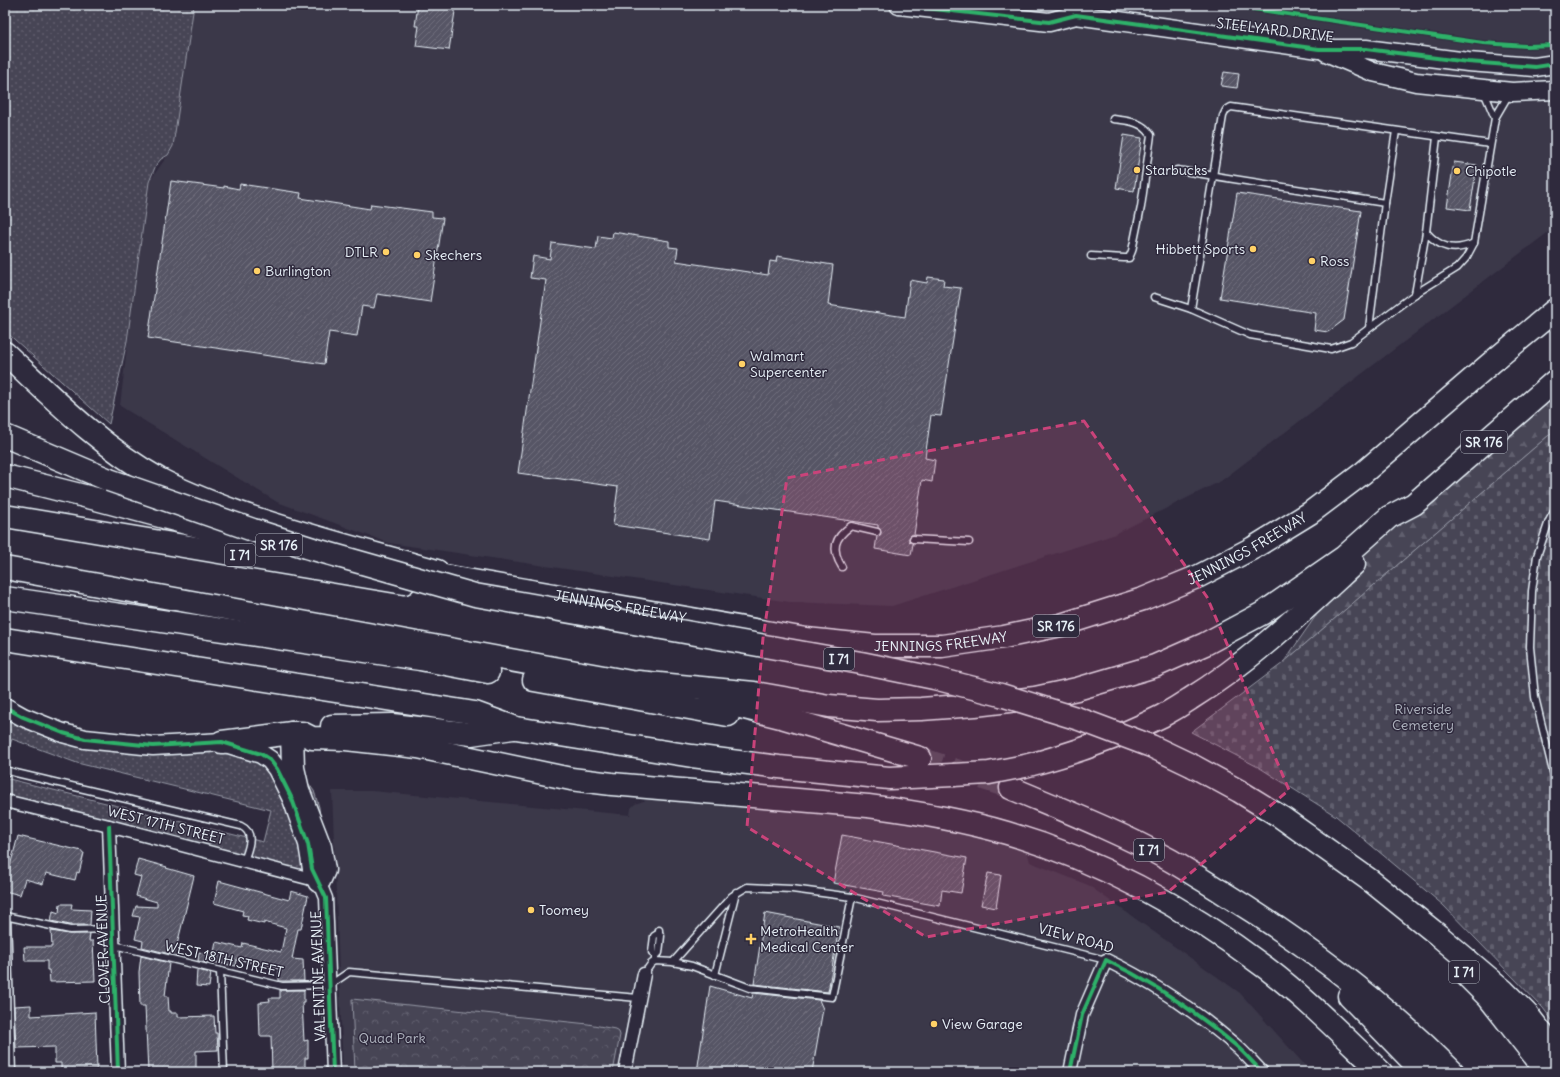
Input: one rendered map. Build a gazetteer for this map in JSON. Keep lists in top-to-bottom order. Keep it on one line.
{"streets":{"highway":["SR 176","JENNINGS FREEWAY","I 71"],"street":["STEELYARD DRIVE","WEST 17TH STREET","VIEW ROAD","CLOVER AVENUE","VALENTINE AVENUE"],"lane":["WEST 18TH STREET"]},"crossings":[["SR 176","JENNINGS FREEWAY"],["JENNINGS FREEWAY","I 71"],["WEST 17TH STREET","CLOVER AVENUE"],["WEST 17TH STREET","VALENTINE AVENUE"],["CLOVER AVENUE","WEST 18TH STREET"],["WEST 18TH STREET","VALENTINE AVENUE"]],"parks":["Riverside Cemetery","Quad Park"],"places":{"other":["Starbucks","Chipotle","Hibbett Sports","DTLR","Skechers","Ross","Burlington","Walmart Supercenter","Toomey","View Garage"],"health":["MetroHealth Medical Center"]}}
